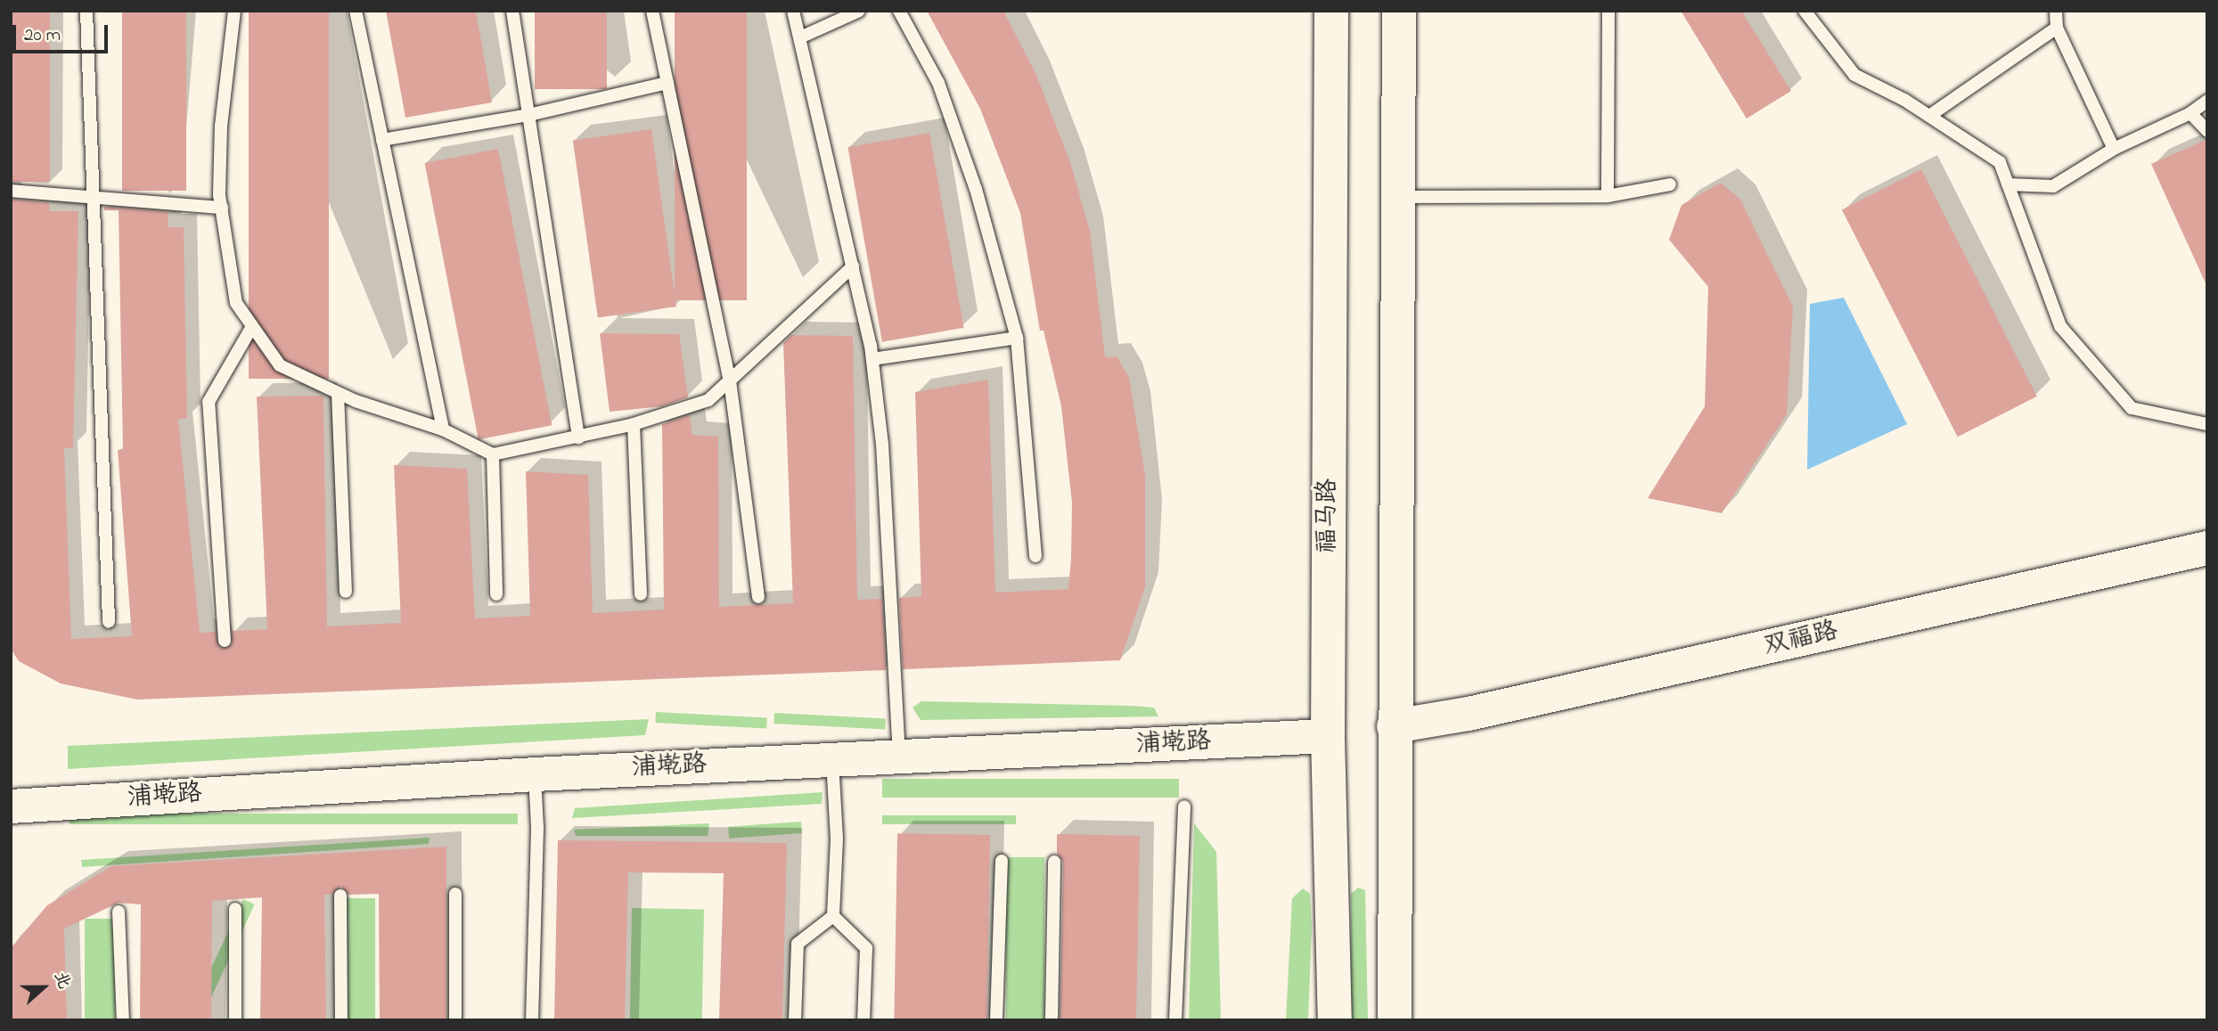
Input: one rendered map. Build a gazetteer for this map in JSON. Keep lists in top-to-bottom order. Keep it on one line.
{"streets":{"street":["福马路","双福路","浦墘路"]},"crossings":[["福马路","浦墘路"]],"scale_bar":"20 m","north":"right"}
